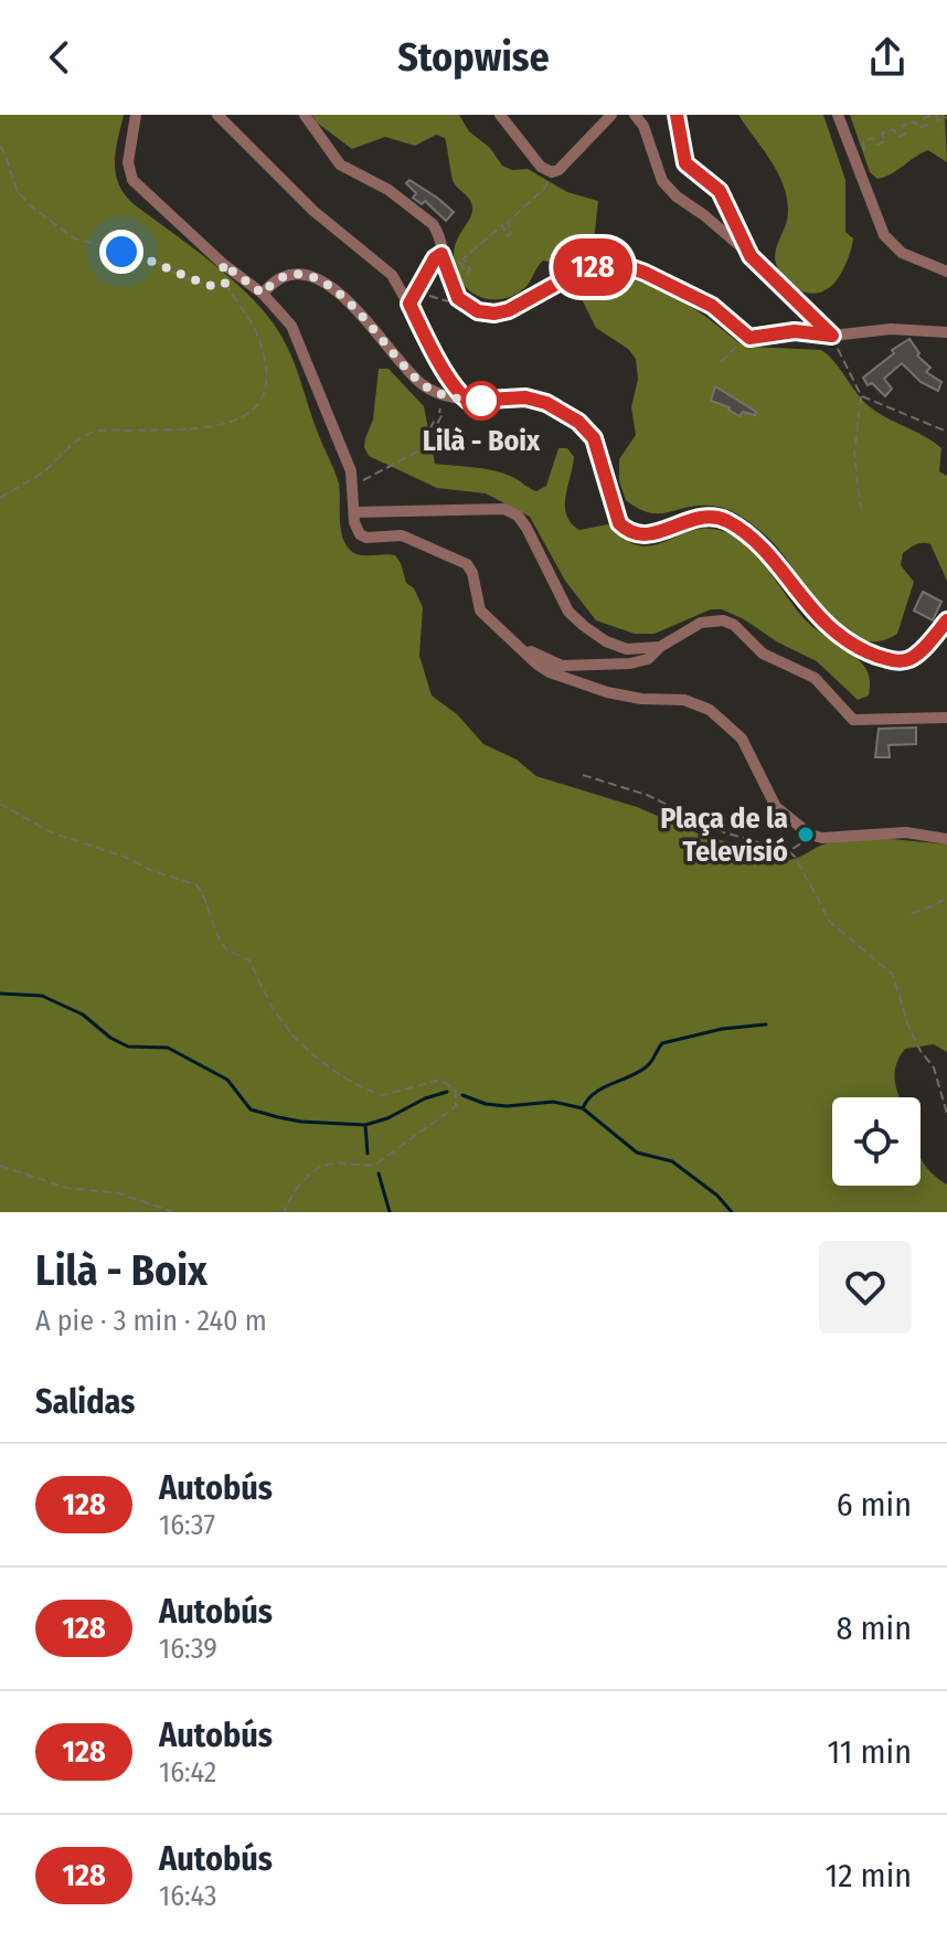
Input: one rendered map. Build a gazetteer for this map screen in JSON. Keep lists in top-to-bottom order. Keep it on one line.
{"places":["Lilà - Boix","Plaça de la Televisió"],"lines":["bus line 128"],"page":{"header":"Stopwise","on_map":"128","heading":[["Lilà - Boix","A pie · 3 min · 240 m"],"Salidas"],"list":[{"mark":"128","name":"Autobús","note":"16:37","value":"6 min"},{"mark":"128","name":"Autobús","note":"16:39","value":"8 min"},{"mark":"128","name":"Autobús","note":"16:42","value":"11 min"},{"mark":"128","name":"Autobús","note":"16:43","value":"12 min"}]}}
